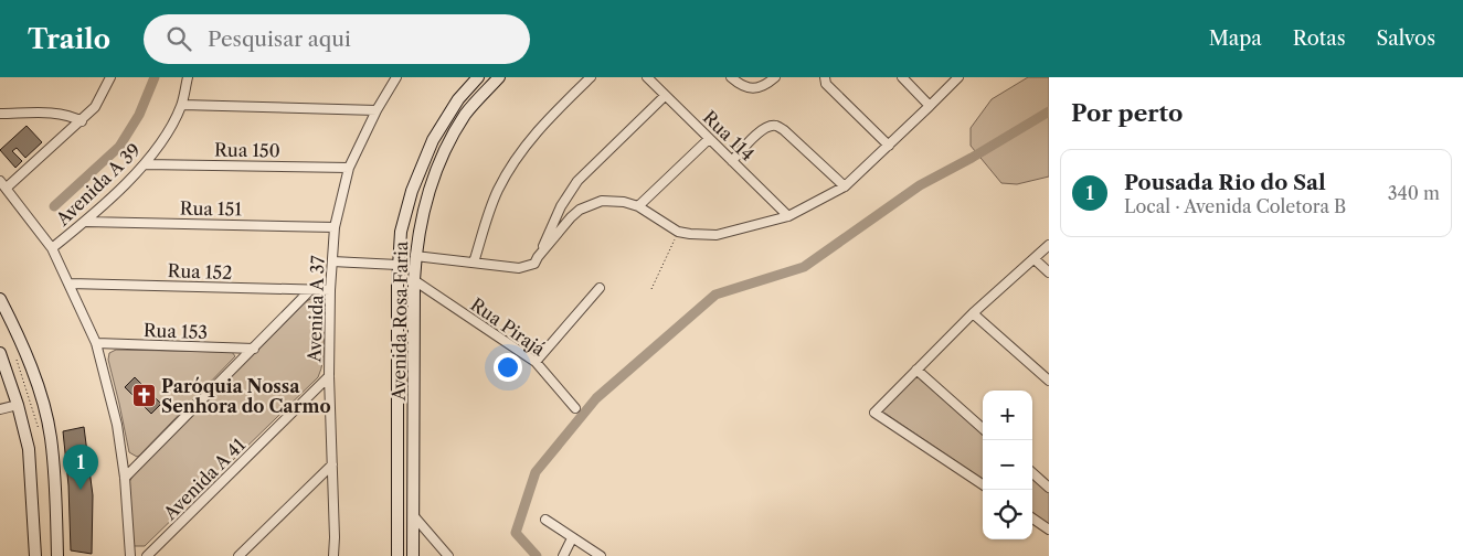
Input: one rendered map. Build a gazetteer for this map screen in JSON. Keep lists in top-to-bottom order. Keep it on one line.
{"streets":{"street":["Rua 114","Rua 150","Avenida A 39","Rua 151","Rua 152","Avenida A 37","Avenida Rosa Faria","Rua Pirajá","Rua 153","Avenida A 41"]},"crossings":[["Rua 150","Avenida A 39"],["Rua 150","Avenida A 37"],["Avenida A 39","Rua 151"],["Rua 151","Avenida A 37"],["Rua 152","Avenida A 37"],["Avenida A 37","Avenida A 41"],["Avenida Rosa Faria","Rua Pirajá"]],"places":{"church":["Paróquia Nossa Senhora do Carmo"]},"page":{"header":"Trailo","search":"Pesquisar aqui","nav":["Mapa","Rotas","Salvos"],"heading":"Por perto","list":[{"mark":"1","name":"Pousada Rio do Sal","note":"Local · Avenida Coletora B","value":"340 m"}],"map_buttons":["+","−"],"pins":"1"}}
